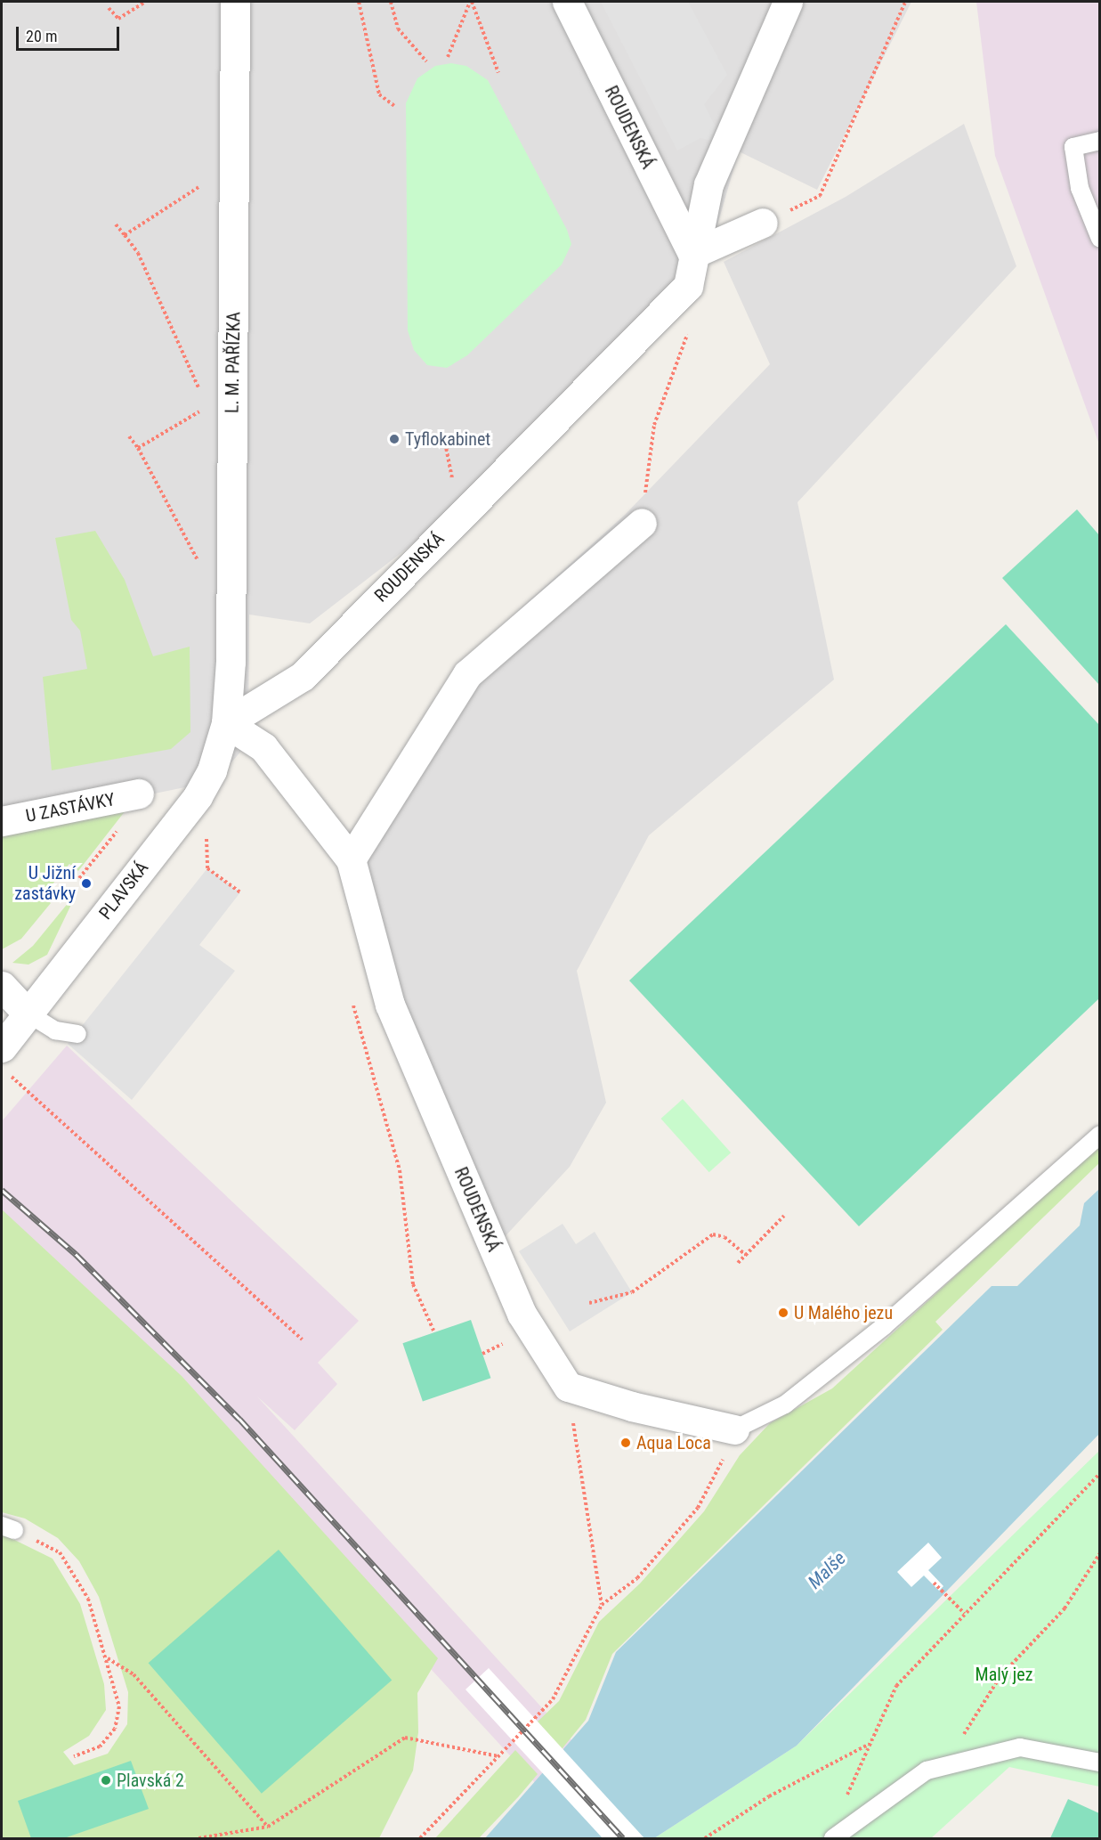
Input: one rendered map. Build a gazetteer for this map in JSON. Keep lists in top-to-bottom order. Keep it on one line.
{"streets":{"street":["ROUDENSKÁ","L. M. PAŘÍZKA","U ZASTÁVKY","PLAVSKÁ"]},"crossings":[["ROUDENSKÁ","L. M. PAŘÍZKA"],["ROUDENSKÁ","PLAVSKÁ"],["L. M. PAŘÍZKA","PLAVSKÁ"]],"water":["Malše"],"parks":["Malý jez"],"places":["Tyflokabinet","U Jižní zastávky","U Malého jezu","Aqua Loca","Plavská 2"],"scale_bar":"20 m"}
